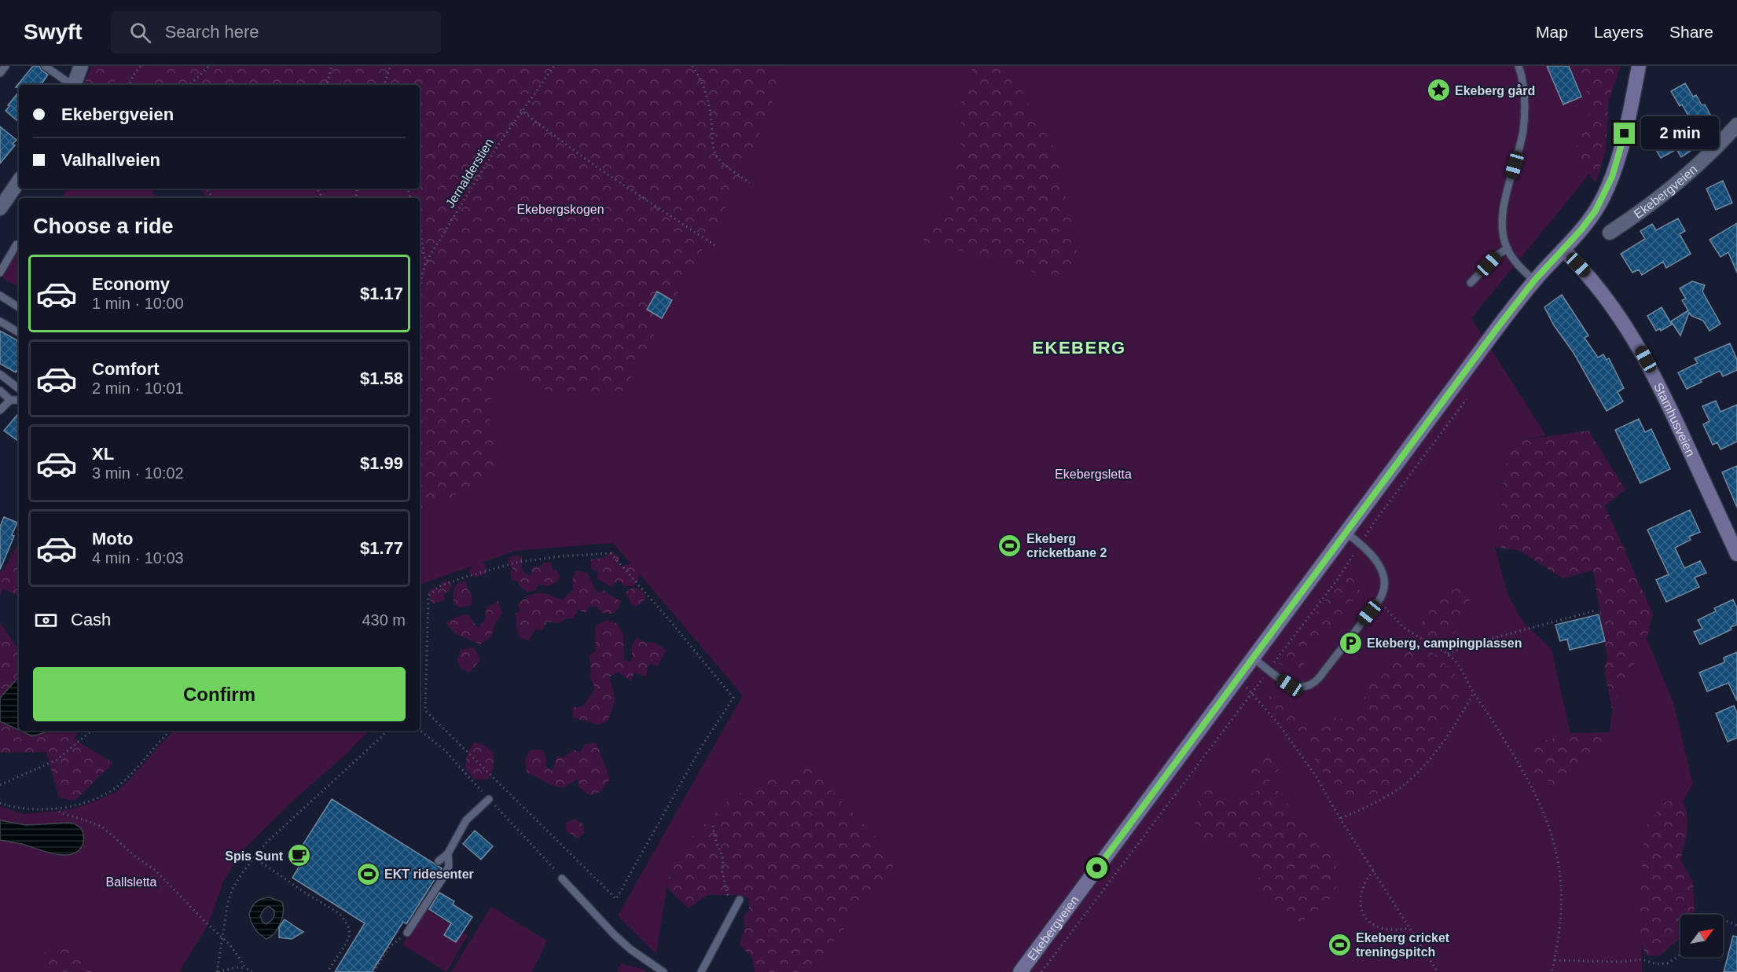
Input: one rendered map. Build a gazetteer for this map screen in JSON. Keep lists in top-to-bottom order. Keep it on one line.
{"streets":{"street":["Ekebergveien","Stamhusveien"],"path":["Jernalderstien"]},"crossings":[["Ekebergveien","Stamhusveien"]],"districts":["EKEBERG"],"parks":["Ekebergskogen","Ekebergsletta","Ballsletta"],"places":{"place":["Ekeberg gård"],"sports":["Ekeberg cricketbane 2","EKT ridesenter","Ekeberg cricket treningspitch"],"parking":["Ekeberg, campingplassen"],"cafe":["Spis Sunt"]},"north":"top right","page":{"header":"Swyft","search":"Search here","nav":["Map","Layers","Share"],"banner":["Ekebergveien","Valhallveien"],"bubble":"2 min","heading":"Choose a ride","list":[{"name":"Economy","note":"1 min · 10:00","value":"$1.17"},{"name":"Comfort","note":"2 min · 10:01","value":"$1.58"},{"name":"XL","note":"3 min · 10:02","value":"$1.99"},{"name":"Moto","note":"4 min · 10:03","value":"$1.77"}],"pay":["Cash","430 m"],"buttons":"Confirm"}}
